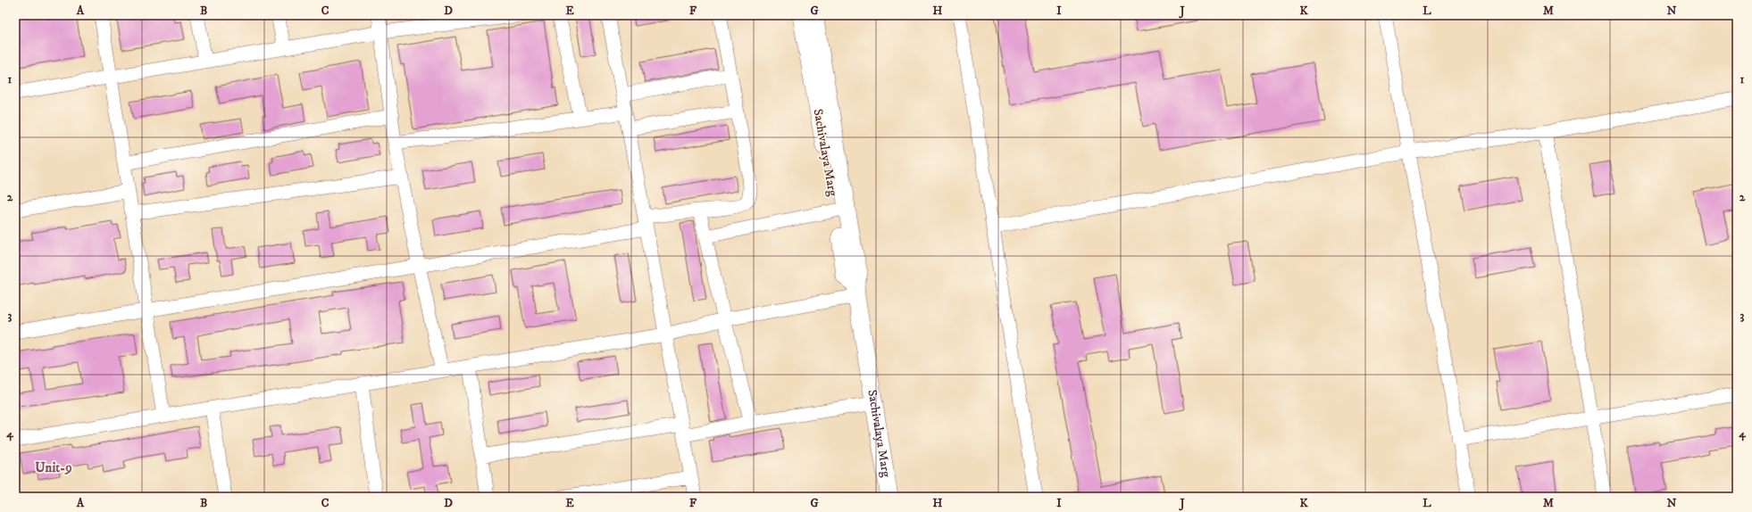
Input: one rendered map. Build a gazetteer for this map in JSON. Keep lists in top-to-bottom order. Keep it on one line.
{"streets":{"main road":["Sachivalaya Marg"]},"districts":["Unit-9"],"grid":{"columns":["A","B","C","D","E","F","G","H","I","J","K","L","M","N"],"rows":["1","2","3","4"]}}
